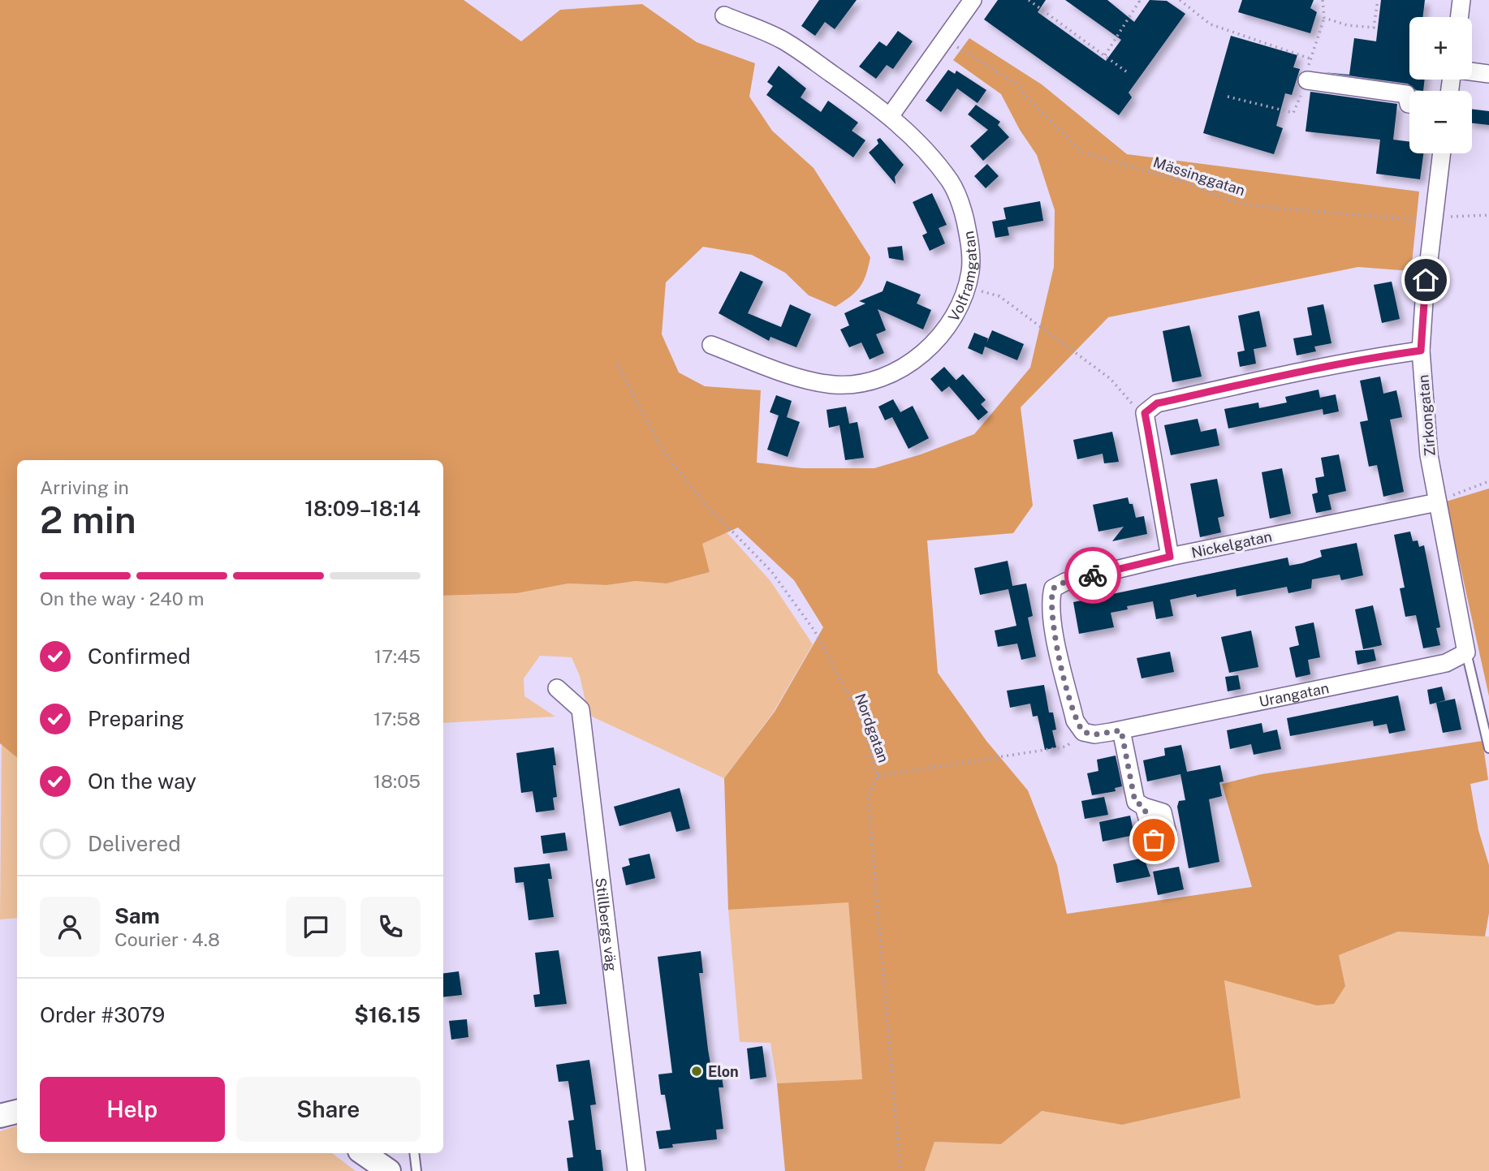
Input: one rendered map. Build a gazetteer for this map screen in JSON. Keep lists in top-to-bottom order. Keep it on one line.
{"streets":{"street":["Volframgatan","Zirkongatan","Nickelgatan","Urangatan","Stillbergs väg"],"path":["Mässinggatan","Nordgatan"]},"crossings":[["Mässinggatan","Zirkongatan"],["Zirkongatan","Nickelgatan"],["Zirkongatan","Urangatan"],["Nickelgatan","Urangatan"]],"places":["Elon"],"page":{"map_buttons":["+","−"],"heading":["2 min","Arriving in","18:09–18:14"],"panel":["Sam","Courier · 4.8","Order #3079","$16.15"],"bar":"On the way · 240 m","list":[["Confirmed","17:45"],["Preparing","17:58"],["On the way","18:05"],"Delivered"],"buttons":["Help","Share"]}}
